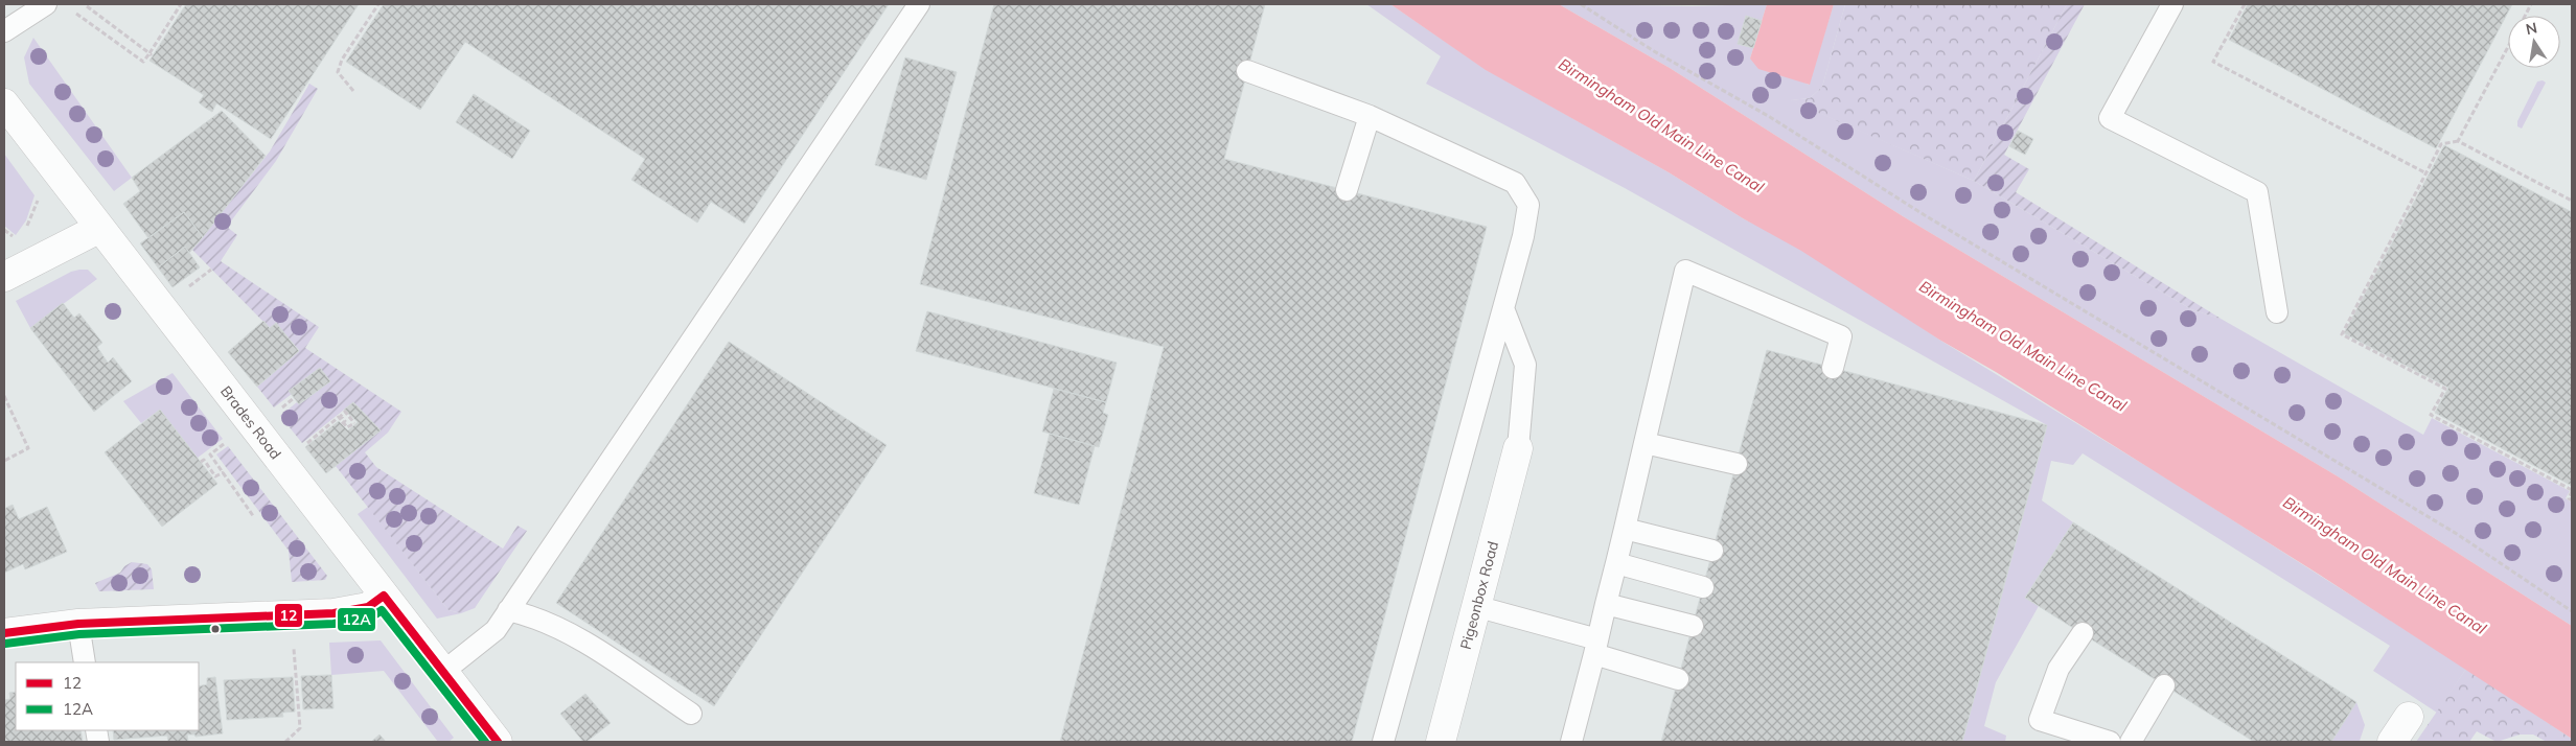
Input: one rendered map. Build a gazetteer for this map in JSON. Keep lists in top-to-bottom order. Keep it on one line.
{"streets":{"street":["Brades Road","Pigeonbox Road"]},"water":["Birmingham Old Main Line Canal"],"lines":["transit line 12","transit line 12A"],"legend":["12","12A"],"north":"top"}
